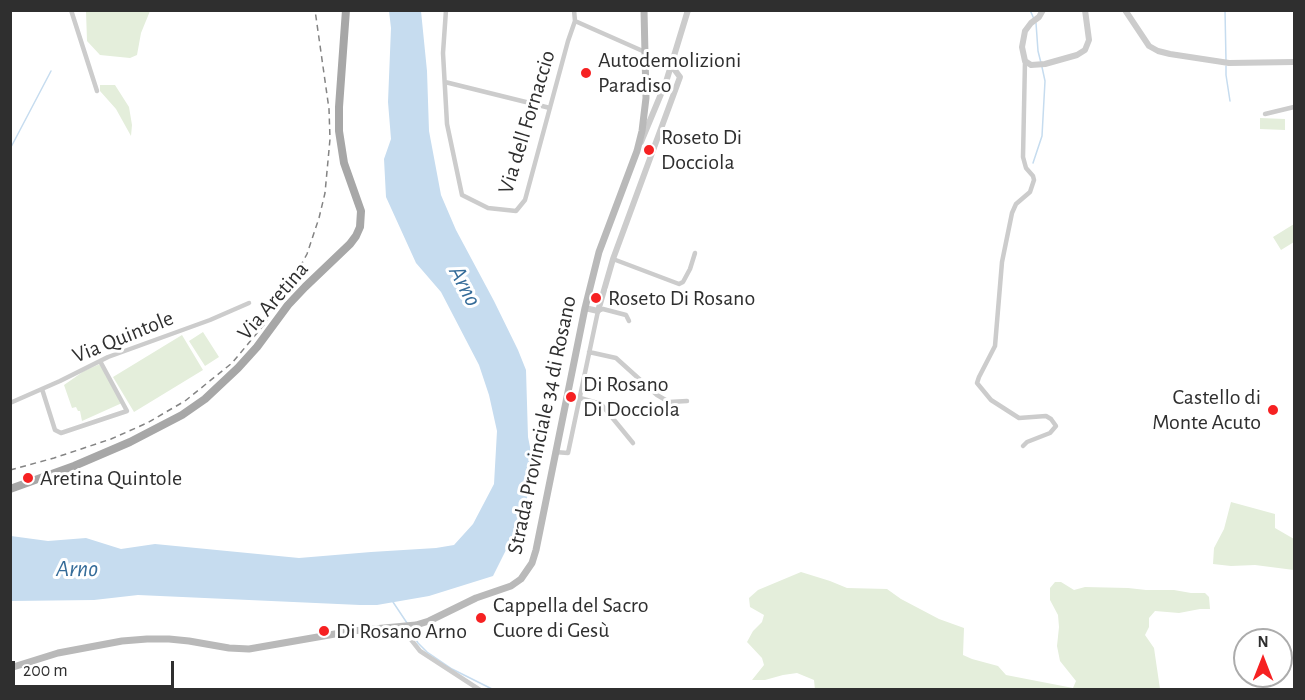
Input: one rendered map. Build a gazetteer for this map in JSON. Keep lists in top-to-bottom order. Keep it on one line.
{"streets":{"main road":["Via Aretina","Strada Provinciale 34 di Rosano"],"street":["Via dell Fornaccio","Via Quintole"]},"water":["Arno"],"places":["Autodemolizioni Paradiso","Roseto Di Docciola","Roseto Di Rosano","Di Rosano Di Docciola","Castello di Monte Acuto","Aretina Quintole","Cappella del Sacro Cuore di Gesù","Di Rosano Arno"],"scale_bar":"200 m","north":"top"}
